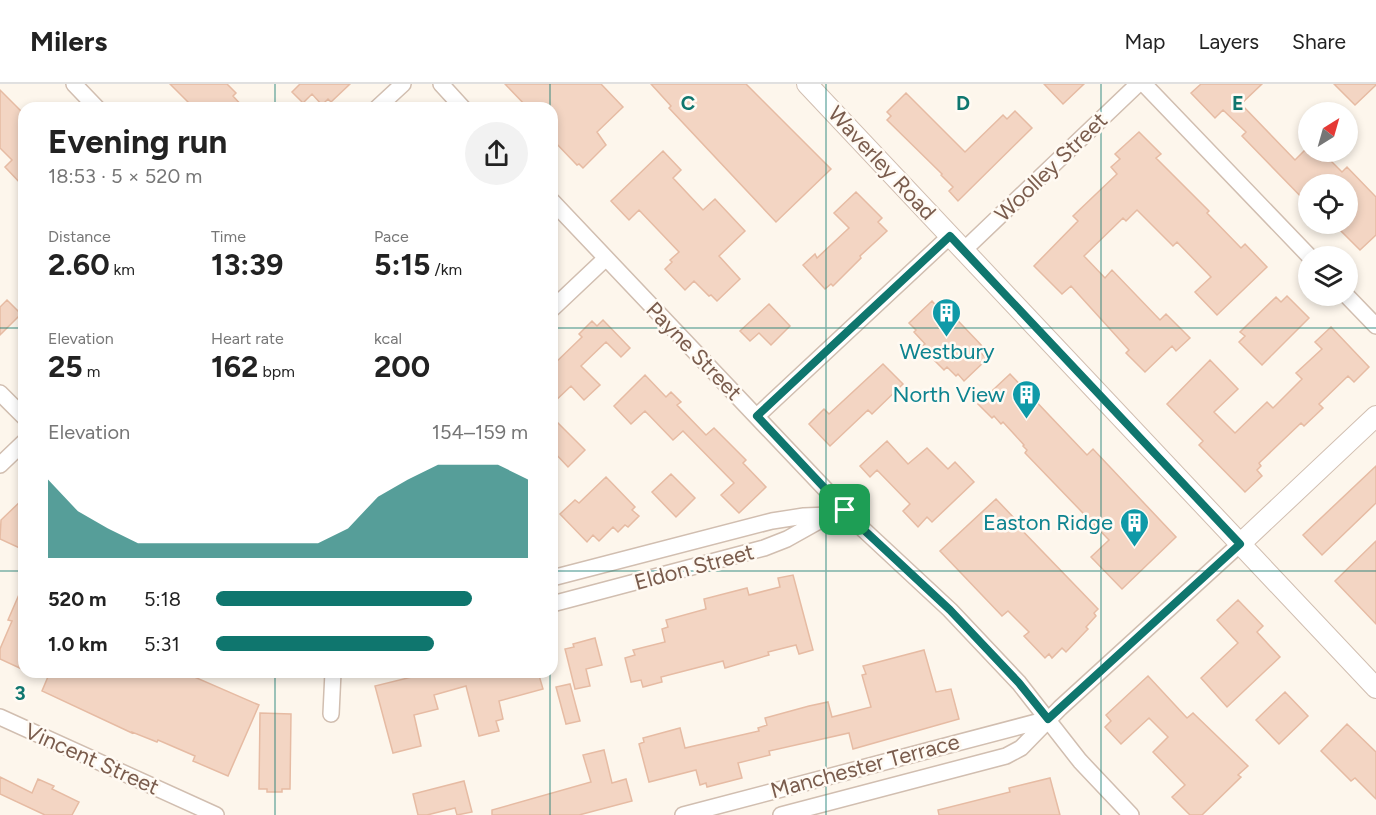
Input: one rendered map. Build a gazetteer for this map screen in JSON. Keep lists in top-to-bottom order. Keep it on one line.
{"streets":{"street":["Waverley Road","Woolley Street","Payne Street","Eldon Street","Vincent Street","Manchester Terrace"]},"crossings":[["Waverley Road","Woolley Street"],["Waverley Road","Manchester Terrace"],["Woolley Street","Payne Street"],["Payne Street","Eldon Street"],["Payne Street","Manchester Terrace"]],"places":{"building":["Westbury","North View","Easton Ridge"]},"north":"top right","page":{"header":"Milers","nav":["Map","Layers","Share"],"heading":["Evening run","18:53 · 5 × 520 m"],"stats":[["Distance","2.60 km"],["Time","13:39"],["Pace","5:15 /km"],["Elevation","25 m"],["Heart rate","162 bpm"],["kcal","200"]],"chart":["Elevation","154–159 m"],"list":[{"name":"520 m","note":"5:18"},{"name":"1.0 km","note":"5:31"}]},"grid":{"columns":["C","D","E"],"rows":["3"]}}
